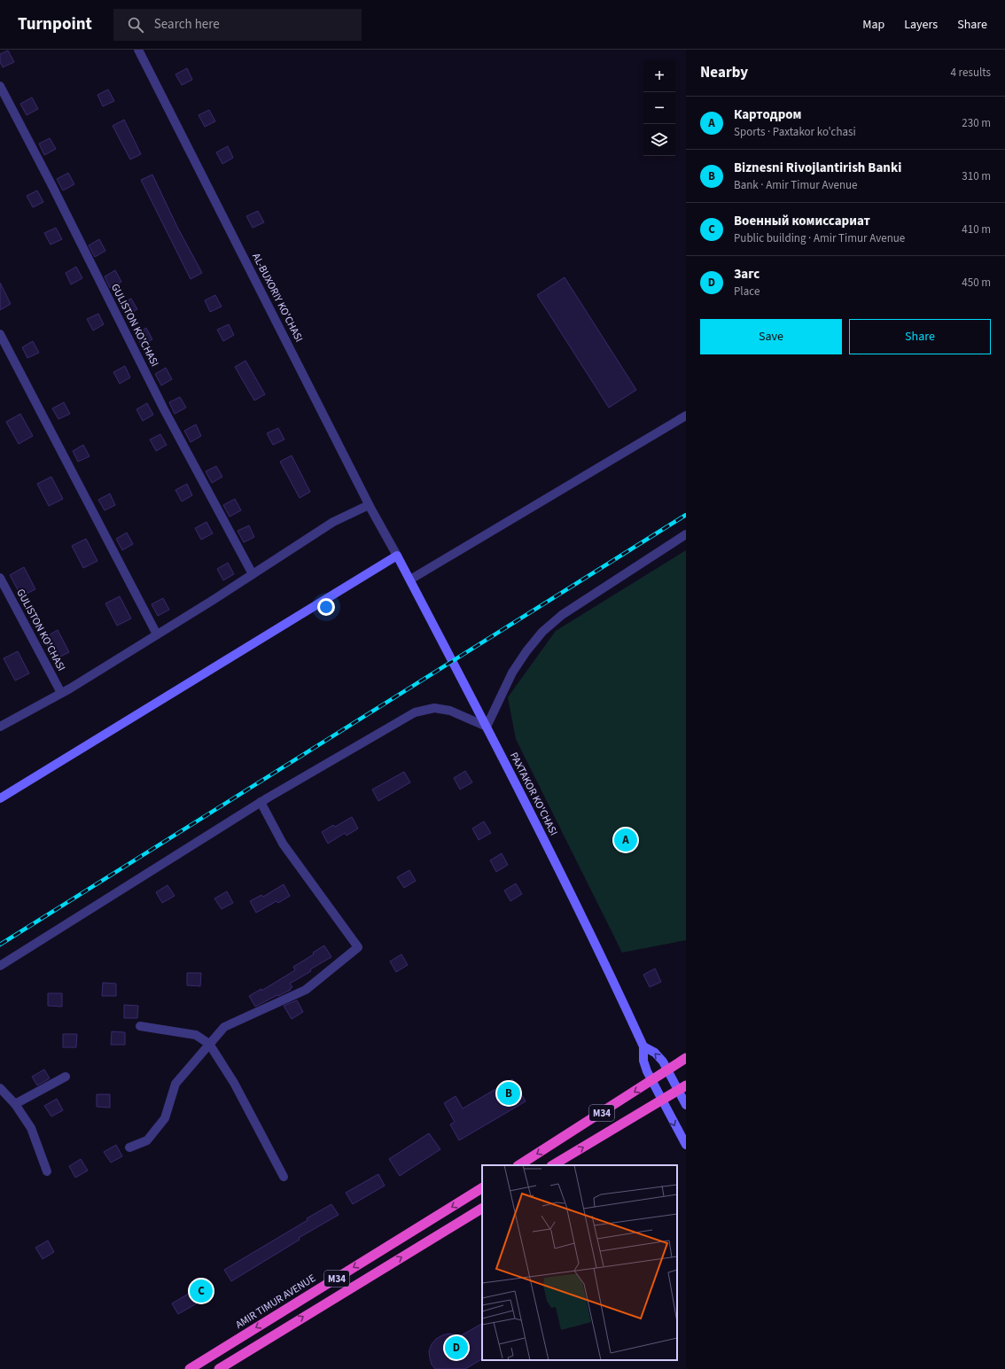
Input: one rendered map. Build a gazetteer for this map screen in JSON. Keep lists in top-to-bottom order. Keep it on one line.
{"streets":{"highway":["M34","AMIR TIMUR AVENUE"],"main road":["PAXTAKOR KO'CHASI"],"street":["AL-BUXORIY KO'CHASI","GULISTON KO'CHASI"]},"crossings":[["AL-BUXORIY KO'CHASI","PAXTAKOR KO'CHASI"],["PAXTAKOR KO'CHASI","M34"]],"page":{"header":"Turnpoint","search":"Search here","nav":["Map","Layers","Share"],"heading":["Nearby","4 results"],"map_buttons":["+","−"],"list":[{"mark":"A","name":"Картодром","note":"Sports · Paxtakor ko'chasi","value":"230 m"},{"mark":"B","name":"Biznesni Rivojlantirish Banki","note":"Bank · Amir Timur Avenue","value":"310 m"},{"mark":"C","name":"Военный комиссариат","note":"Public building · Amir Timur Avenue","value":"410 m"},{"mark":"D","name":"Загс","note":"Place","value":"450 m"}],"buttons":["Save","Share"],"pins":["A","B","C","D"]}}
